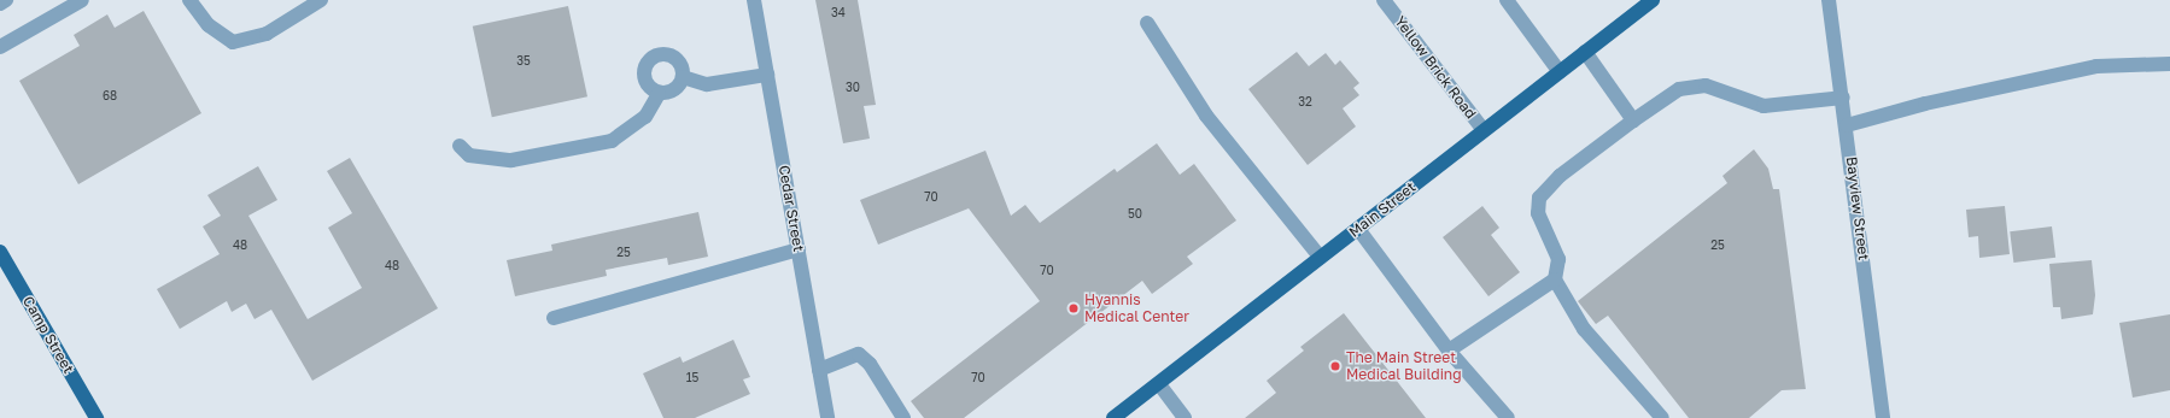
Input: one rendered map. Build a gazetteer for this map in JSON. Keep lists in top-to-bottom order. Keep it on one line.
{"streets":{"main road":["Main Street","Camp Street"],"street":["Yellow Brick Road","Cedar Street","Bayview Street"]},"crossings":[["Yellow Brick Road","Main Street"]],"places":["Hyannis Medical Center","The Main Street Medical Building"],"house_numbers":["34","35","30","68","32","70","50","48","25","25","48","70","15","70"]}
